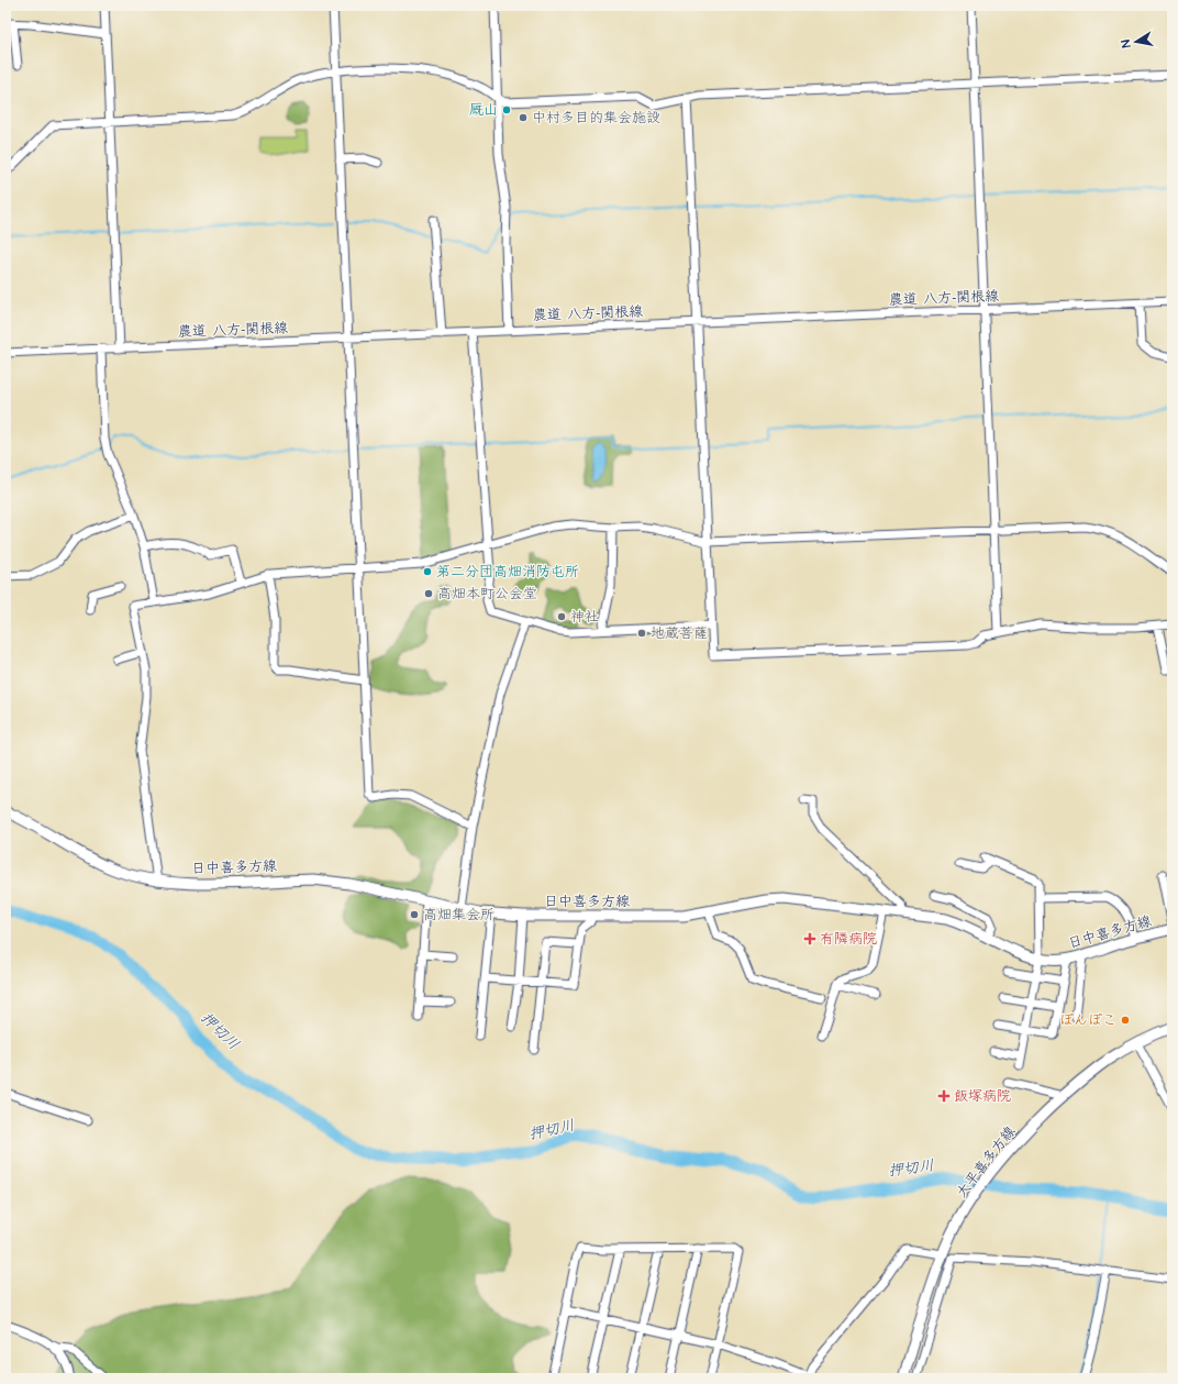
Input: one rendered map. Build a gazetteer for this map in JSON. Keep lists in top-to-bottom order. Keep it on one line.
{"streets":{"main road":["日中喜多方線","大平喜多方線"],"street":["農道 八方-関根線"]},"water":["押切川"],"places":{"other":["厩山","中村多目的集会施設","第二分団高畑消防屯所","高畑本町公会堂","神社","地蔵菩薩","高畑集会所","ぽんぽこ"],"health":["有隣病院","飯塚病院"]},"north":"left"}
